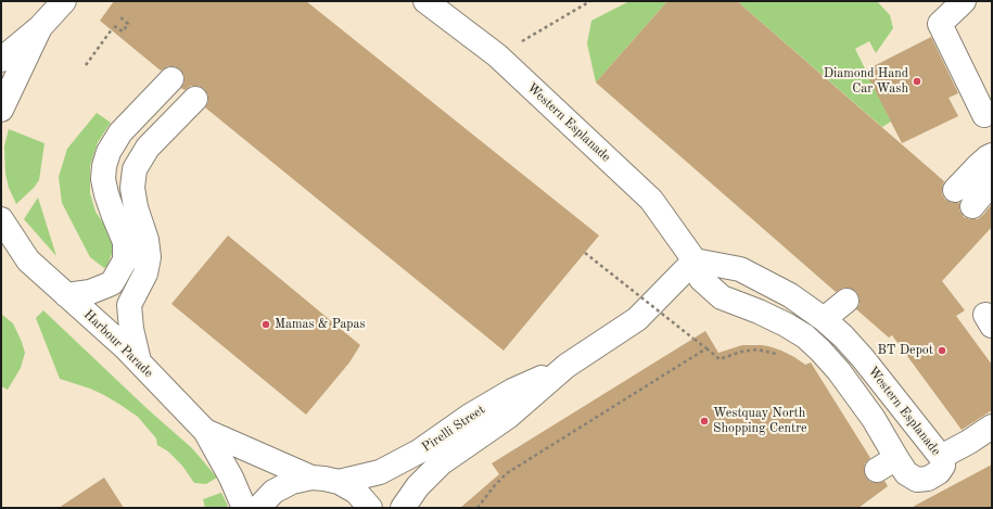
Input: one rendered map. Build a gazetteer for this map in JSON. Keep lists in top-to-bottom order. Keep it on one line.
{"streets":{"street":["Western Esplanade","Harbour Parade","Pirelli Street"]},"crossings":[["Western Esplanade","Pirelli Street"]],"places":["Diamond Hand Car Wash","Mamas & Papas","BT Depot","Westquay North Shopping Centre"]}
